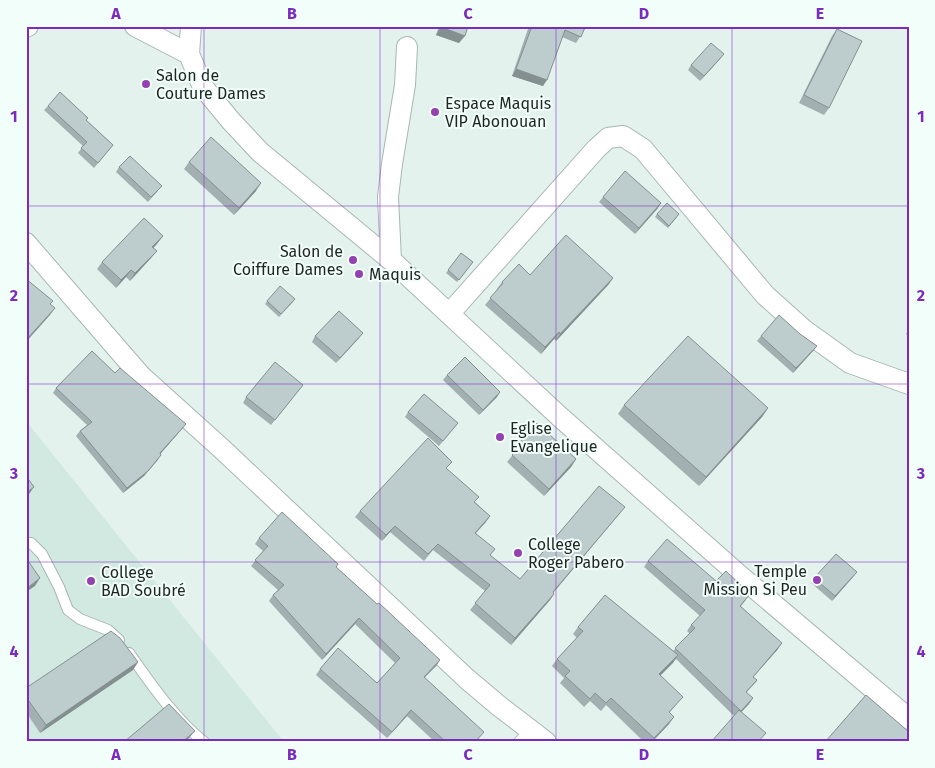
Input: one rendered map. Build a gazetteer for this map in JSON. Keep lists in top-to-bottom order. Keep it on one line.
{"places":["Salon de Couture Dames","Espace Maquis VIP Abonouan","Salon de Coiffure Dames","Maquis","Eglise Evangelique","College Roger Pabero","Temple Mission Si Peu","College BAD Soubré"],"grid":{"columns":["A","B","C","D","E"],"rows":["1","2","3","4"]}}
